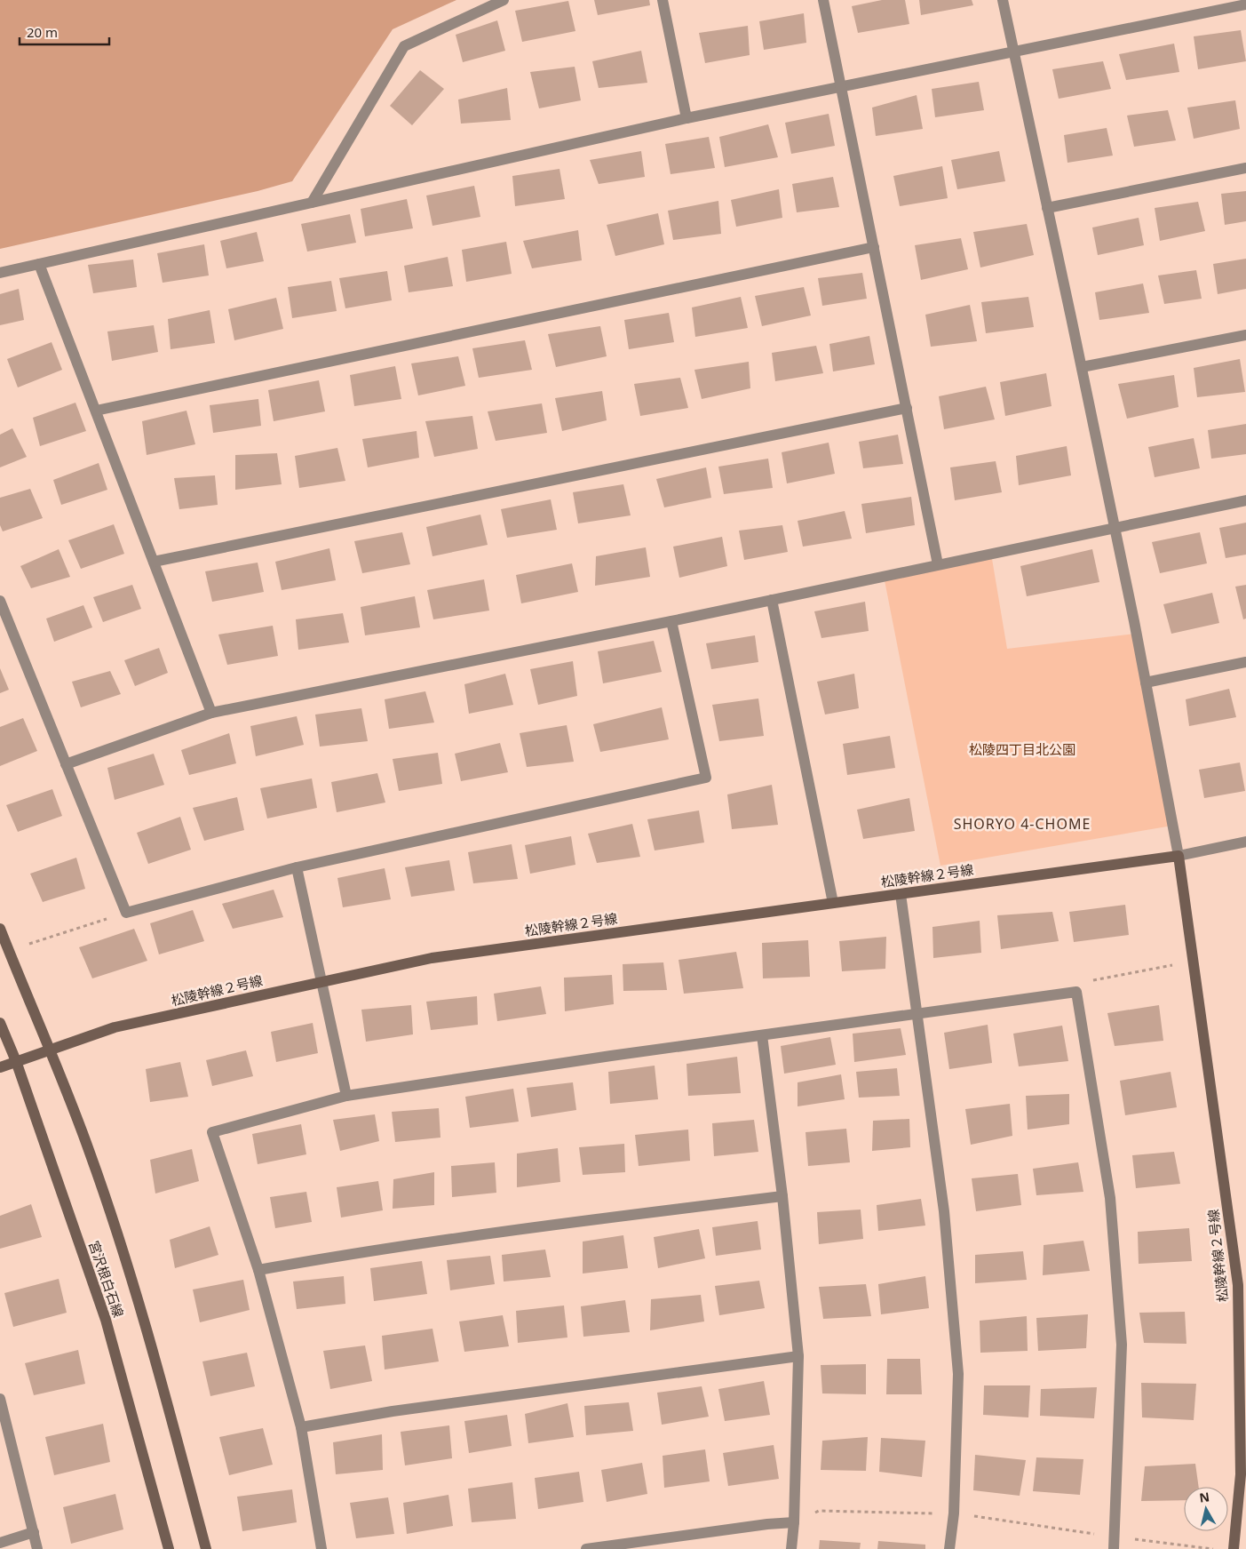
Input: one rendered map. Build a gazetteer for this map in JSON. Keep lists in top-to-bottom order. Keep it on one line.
{"streets":{"street":["松陵幹線２号線","宮沢根白石線"]},"crossings":[["松陵幹線２号線","宮沢根白石線"]],"districts":["SHORYO 4-CHOME"],"parks":["松陵四丁目北公園"],"scale_bar":"20 m","north":"top"}
